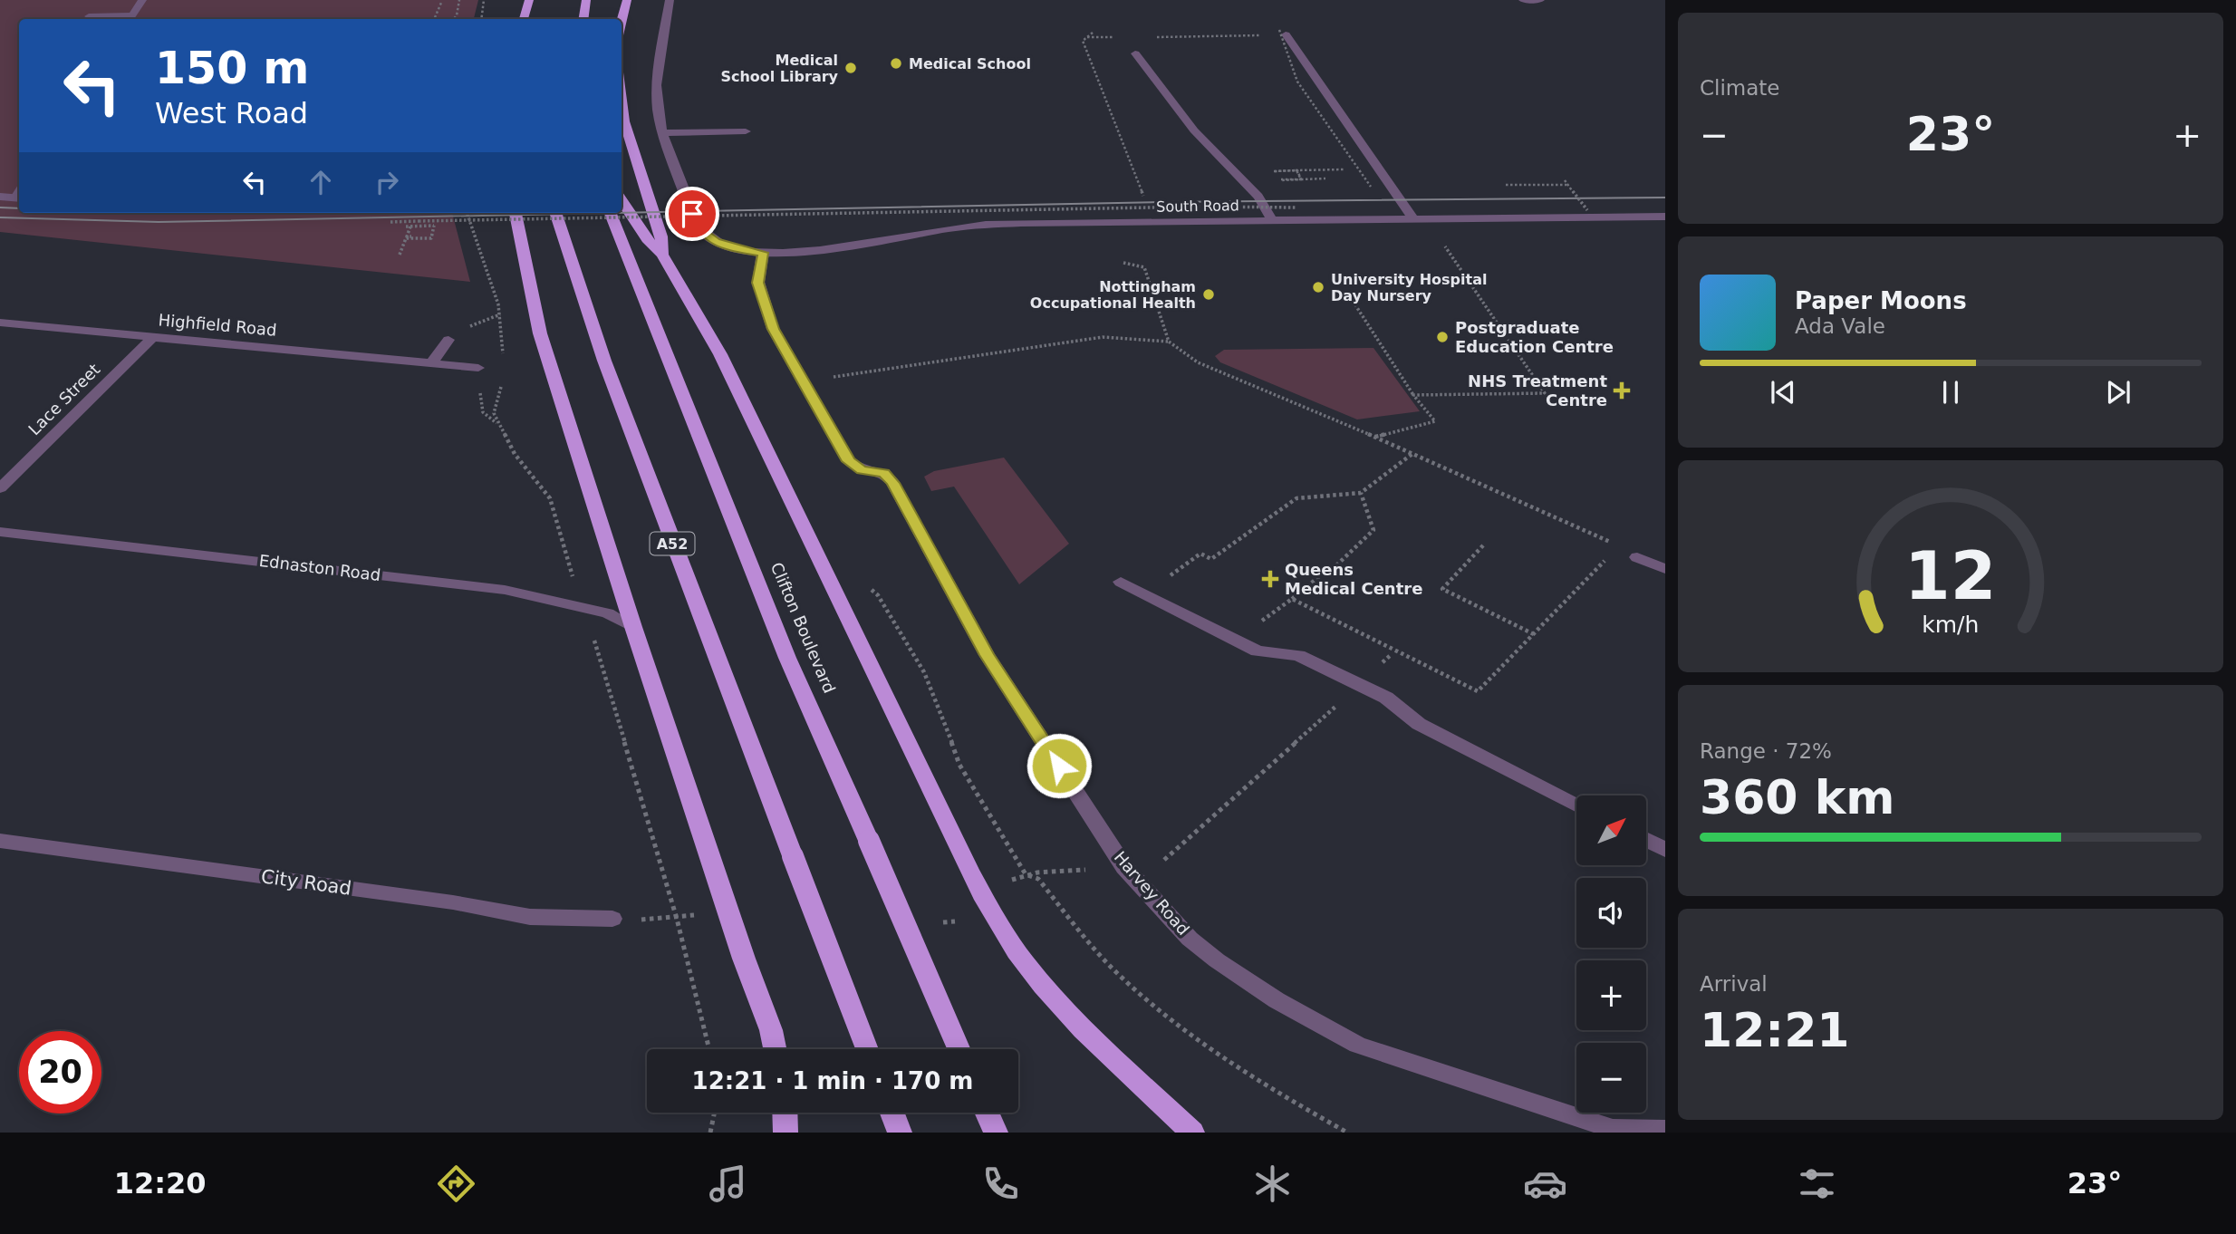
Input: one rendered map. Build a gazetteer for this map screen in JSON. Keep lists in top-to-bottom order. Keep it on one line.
{"streets":{"highway":["A52","Clifton Boulevard"],"street":["South Road","Highfield Road","Lace Street","Ednaston Road","City Road","Harvey Road"]},"crossings":[["South Road","Harvey Road"],["Highfield Road","Lace Street"]],"places":{"other":["Medical School","Medical School Library","University Hospital Day Nursery","Nottingham Occupational Health","Postgraduate Education Centre"],"health":["NHS Treatment Centre","Queens Medical Centre"]},"north":"top right","page":{"tile":["Climate",["Range · 72%","360 km"],["Arrival","12:21"]],"turn":["150 m","West Road"],"heat":["−","23°","+"],"song":["Paper Moons","Ada Vale"],"map_buttons":["+","−"],"limit":"20","trip":"12:21 · 1 min · 170 m","tabs":["12:20","23°"],"gauge":["12","km/h"]}}
